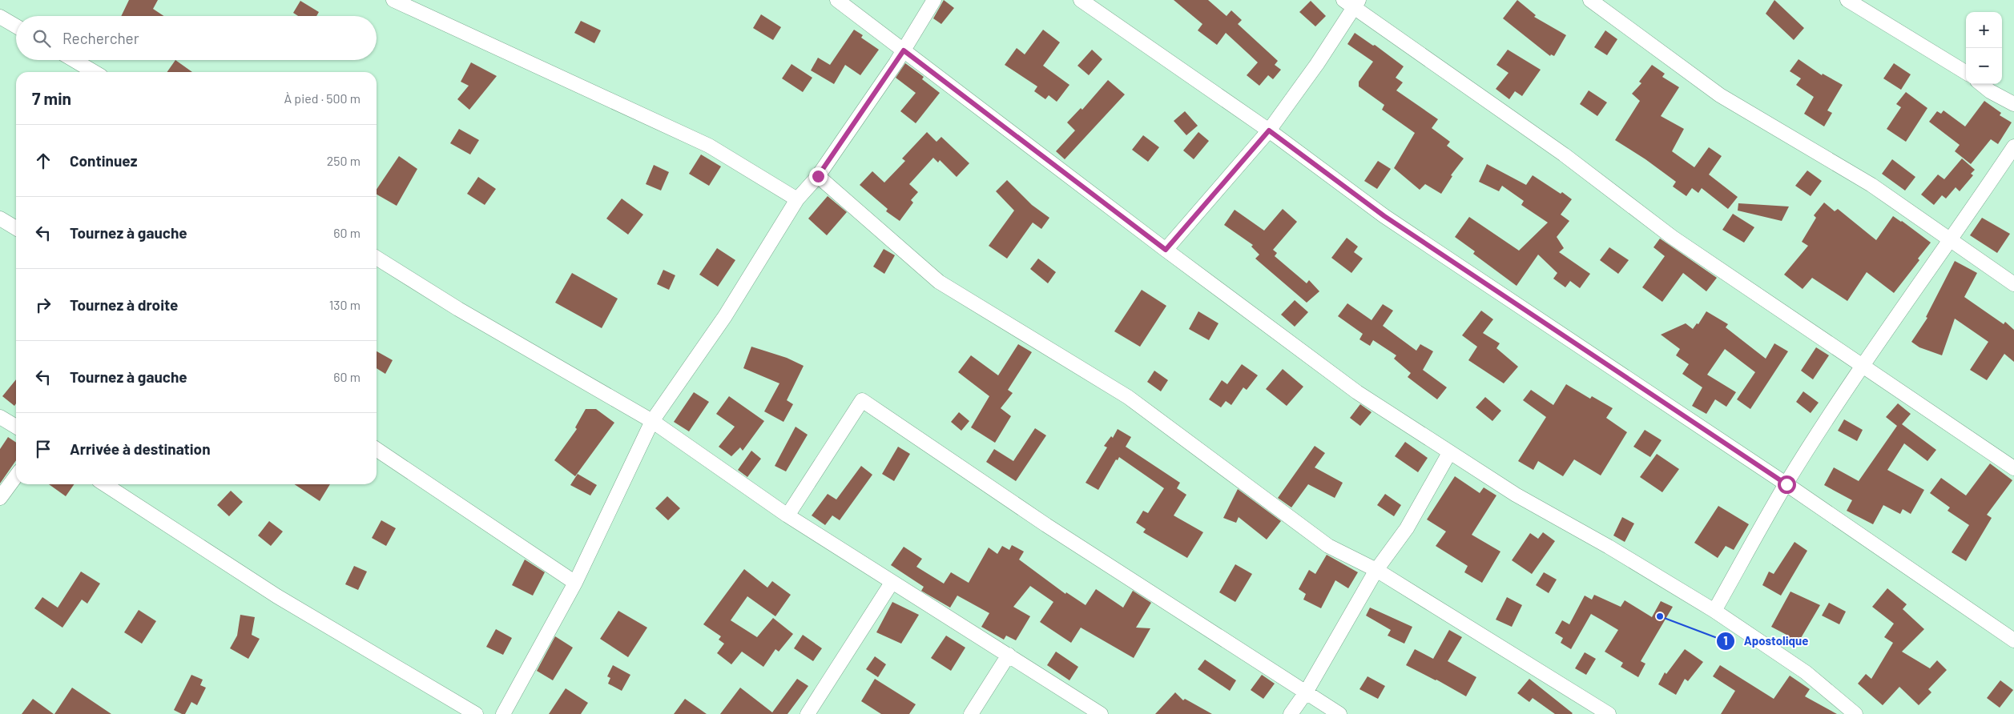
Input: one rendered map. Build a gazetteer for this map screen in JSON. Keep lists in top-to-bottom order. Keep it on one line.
{"places":["Apostolique"],"page":{"map_buttons":["+","−"],"search":"Rechercher","heading":["7 min","À pied · 500 m"],"list":[["Continuez","250 m"],["Tournez à gauche","60 m"],["Tournez à droite","130 m"],["Tournez à gauche","60 m"],"Arrivée à destination"]}}
